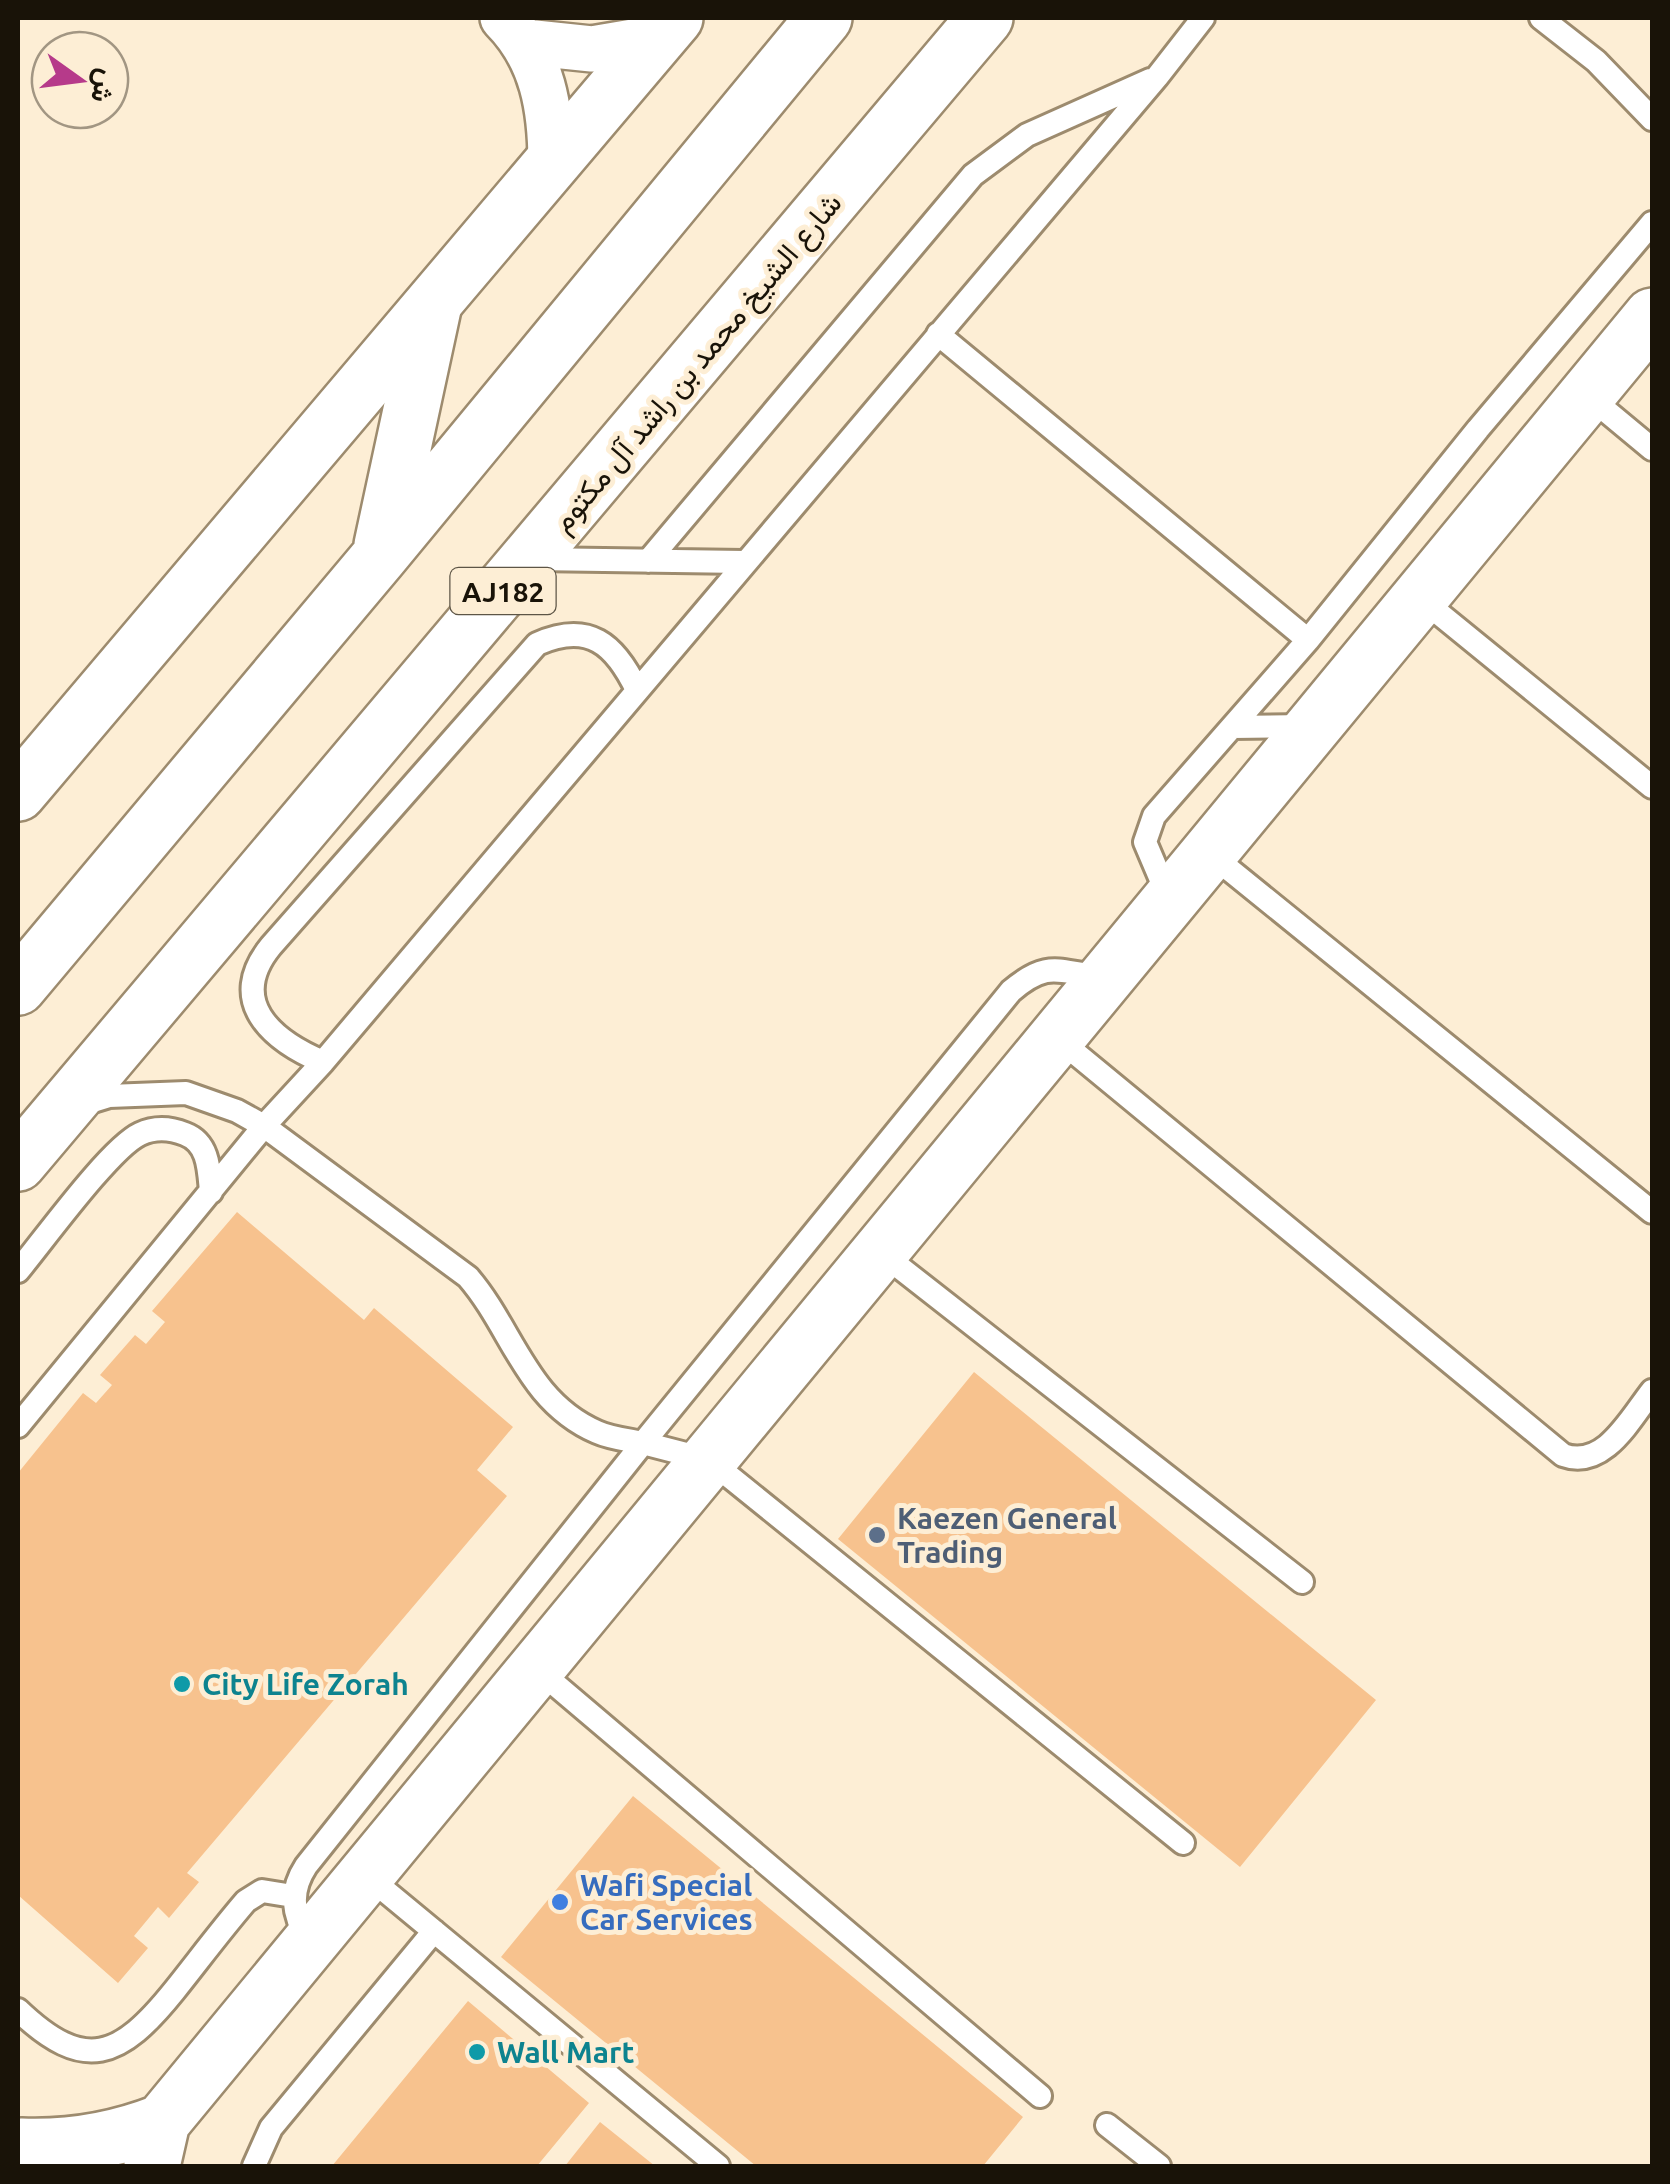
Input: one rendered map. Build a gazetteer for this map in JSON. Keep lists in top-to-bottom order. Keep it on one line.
{"streets":{"main road":["شارع الشيخ محمد بن راشد آل مكتوم","AJ182"]},"places":["Kaezen General Trading","City Life Zorah","Wafi Special Car Services","Wall Mart"],"north":"right"}
